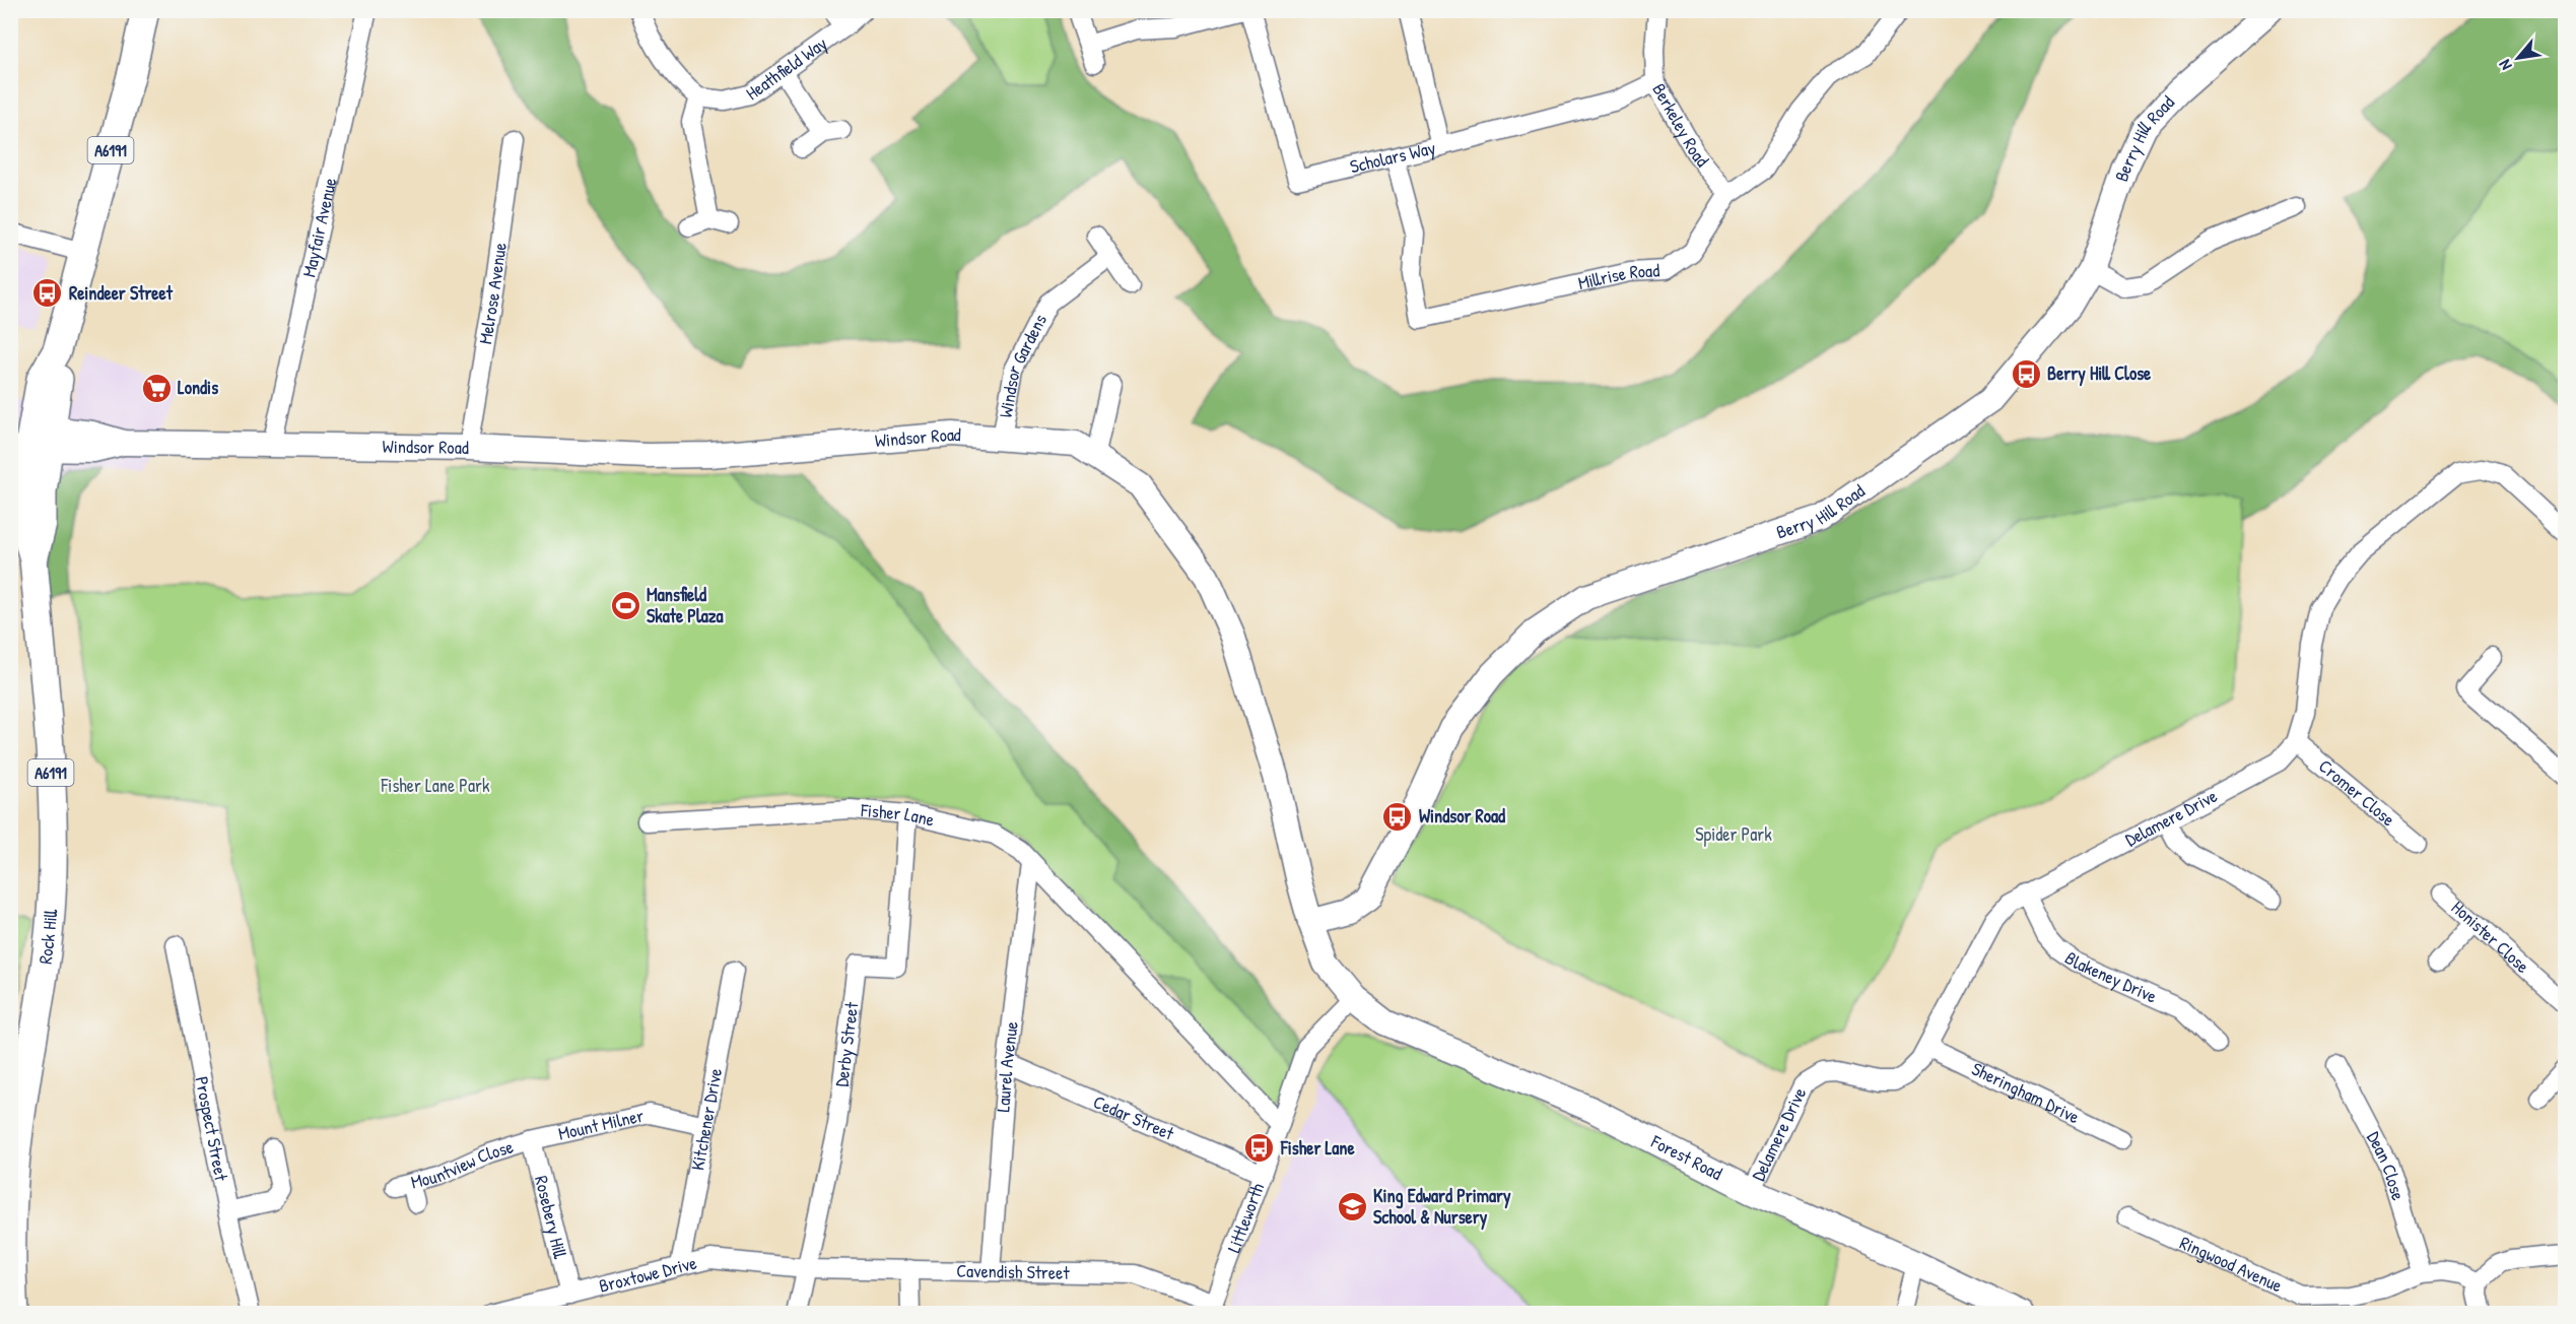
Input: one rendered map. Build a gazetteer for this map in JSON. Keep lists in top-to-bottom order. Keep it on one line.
{"streets":{"main road":["Berry Hill Road","A6191","Windsor Road","Rock Hill","Forest Road"],"street":["Heathfield Way","Berkeley Road","Scholars Way","Mayfair Avenue","Millrise Road","Melrose Avenue","Windsor Gardens","Cromer Close","Fisher Lane","Delamere Drive","Honister Close","Blakeney Drive","Derby Street","Laurel Avenue","Sheringham Drive","Cedar Street","Kitchener Drive","Mount Milner","Prospect Street","Mountview Close","Dean Close","Rosebery Hill","Littleworth","Ringwood Avenue","Cavendish Street","Broxtowe Drive"]},"crossings":[["Berkeley Road","Scholars Way"],["Berkeley Road","Millrise Road"],["Berry Hill Road","Windsor Road"],["A6191","Windsor Road"],["A6191","Rock Hill"],["Scholars Way","Millrise Road"],["Mayfair Avenue","Windsor Road"],["Melrose Avenue","Windsor Road"],["Windsor Gardens","Windsor Road"],["Windsor Road","Rock Hill"],["Windsor Road","Forest Road"],["Windsor Road","Littleworth"],["Cromer Close","Delamere Drive"],["Fisher Lane","Derby Street"],["Fisher Lane","Laurel Avenue"],["Fisher Lane","Littleworth"],["Delamere Drive","Blakeney Drive"],["Delamere Drive","Sheringham Drive"],["Delamere Drive","Forest Road"],["Derby Street","Cavendish Street"],["Derby Street","Broxtowe Drive"],["Laurel Avenue","Cedar Street"],["Laurel Avenue","Cavendish Street"],["Cedar Street","Littleworth"],["Kitchener Drive","Mount Milner"],["Kitchener Drive","Broxtowe Drive"],["Mount Milner","Mountview Close"],["Mount Milner","Rosebery Hill"],["Forest Road","Littleworth"],["Mountview Close","Rosebery Hill"],["Dean Close","Ringwood Avenue"],["Rosebery Hill","Broxtowe Drive"],["Littleworth","Cavendish Street"],["Cavendish Street","Broxtowe Drive"]],"parks":["Fisher Lane Park","Spider Park"],"places":{"bus stop":["Reindeer Street","Berry Hill Close","Windsor Road","Fisher Lane"],"supermarket":["Londis"],"sports":["Mansfield Skate Plaza"],"school or university":["King Edward Primary School & Nursery"]},"north":"bottom left"}
